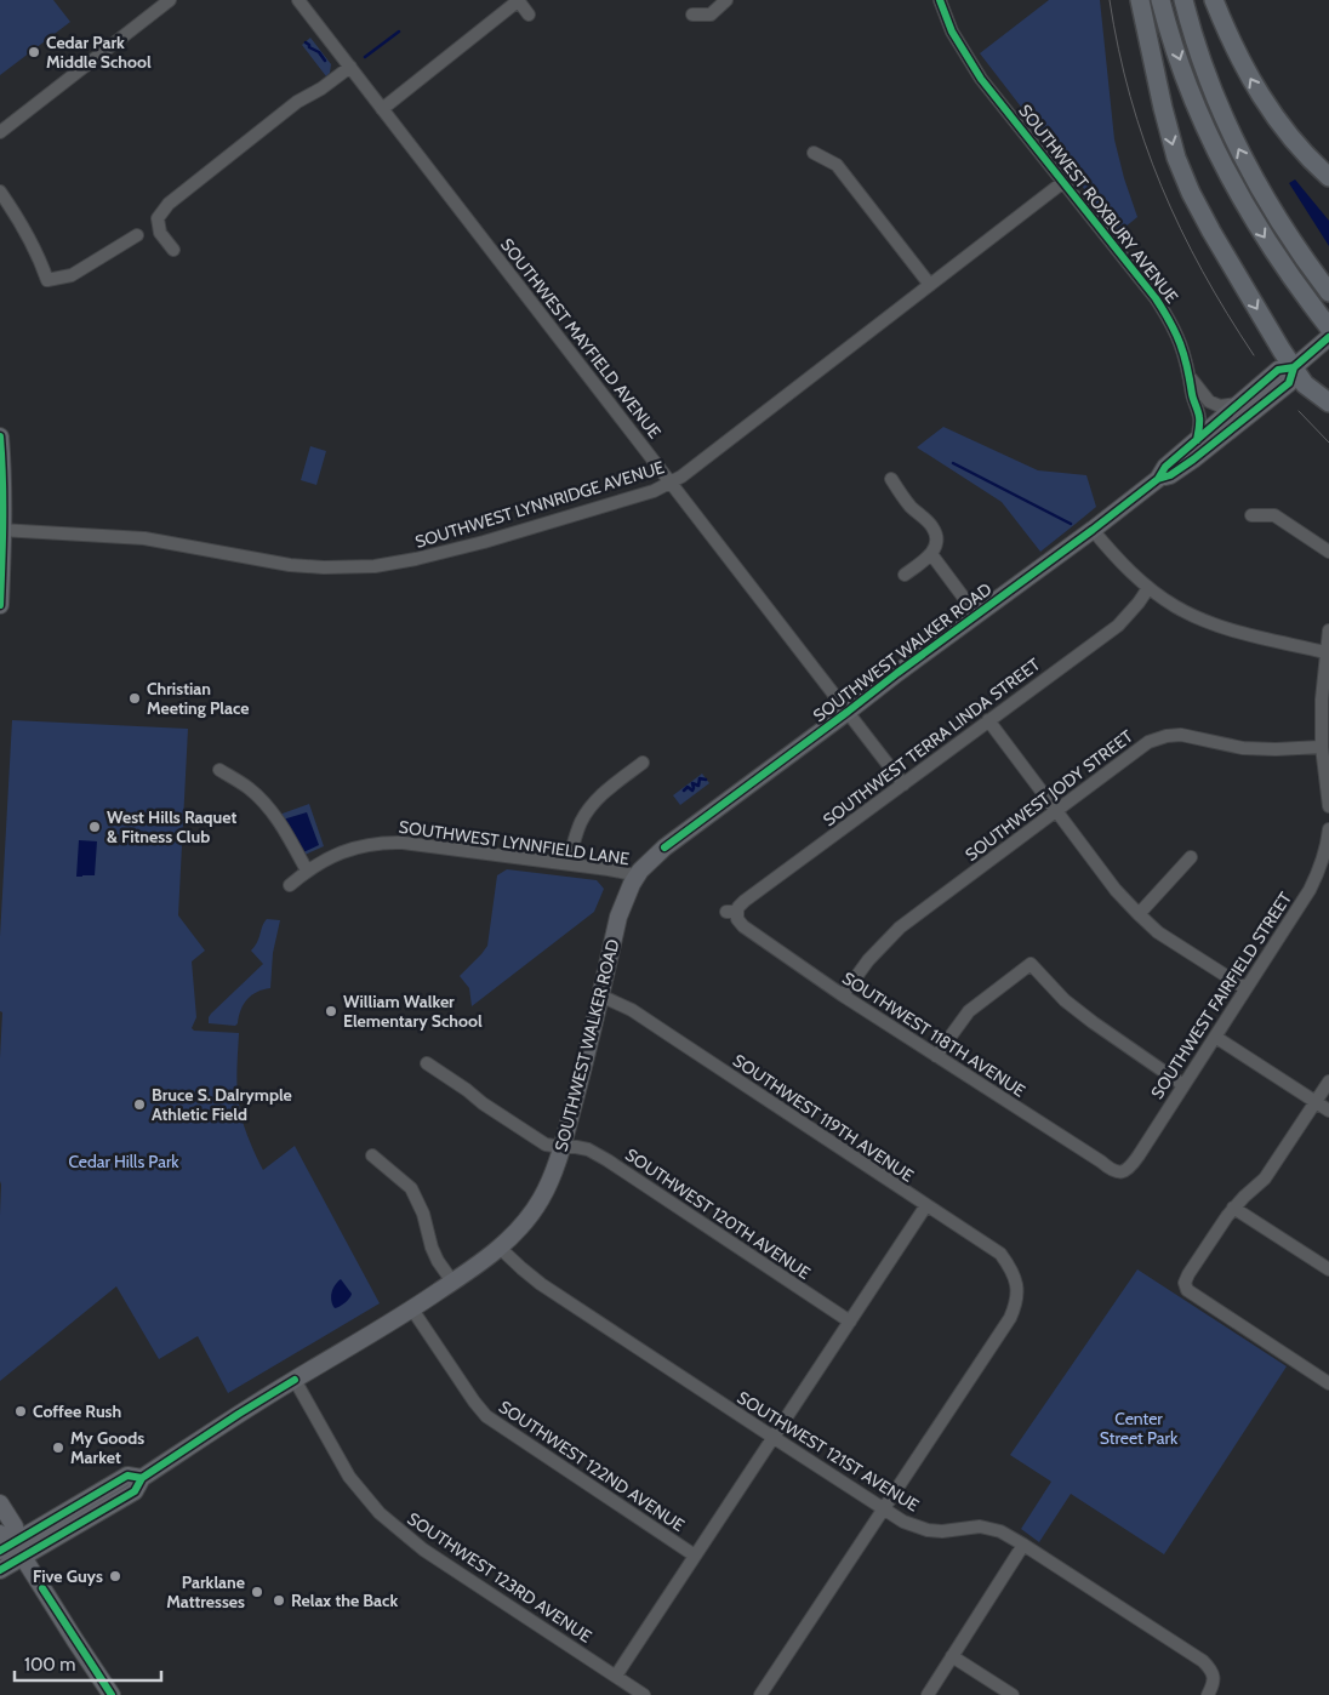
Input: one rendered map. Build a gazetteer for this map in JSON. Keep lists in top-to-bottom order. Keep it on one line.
{"streets":{"main road":["SOUTHWEST WALKER ROAD"],"street":["SOUTHWEST ROXBURY AVENUE","SOUTHWEST MAYFIELD AVENUE","SOUTHWEST LYNNRIDGE AVENUE","SOUTHWEST TERRA LINDA STREET","SOUTHWEST JODY STREET","SOUTHWEST LYNNFIELD LANE","SOUTHWEST FAIRFIELD STREET","SOUTHWEST 118TH AVENUE","SOUTHWEST 119TH AVENUE","SOUTHWEST 120TH AVENUE","SOUTHWEST 121ST AVENUE","SOUTHWEST 122ND AVENUE","SOUTHWEST 123RD AVENUE"]},"crossings":[["SOUTHWEST ROXBURY AVENUE","SOUTHWEST LYNNRIDGE AVENUE"],["SOUTHWEST ROXBURY AVENUE","SOUTHWEST WALKER ROAD"],["SOUTHWEST MAYFIELD AVENUE","SOUTHWEST LYNNRIDGE AVENUE"],["SOUTHWEST MAYFIELD AVENUE","SOUTHWEST WALKER ROAD"],["SOUTHWEST MAYFIELD AVENUE","SOUTHWEST TERRA LINDA STREET"],["SOUTHWEST WALKER ROAD","SOUTHWEST LYNNFIELD LANE"],["SOUTHWEST WALKER ROAD","SOUTHWEST 119TH AVENUE"],["SOUTHWEST WALKER ROAD","SOUTHWEST 120TH AVENUE"],["SOUTHWEST WALKER ROAD","SOUTHWEST 121ST AVENUE"],["SOUTHWEST WALKER ROAD","SOUTHWEST 122ND AVENUE"],["SOUTHWEST WALKER ROAD","SOUTHWEST 123RD AVENUE"],["SOUTHWEST TERRA LINDA STREET","SOUTHWEST 118TH AVENUE"],["SOUTHWEST JODY STREET","SOUTHWEST 118TH AVENUE"],["SOUTHWEST FAIRFIELD STREET","SOUTHWEST 118TH AVENUE"],["SOUTHWEST 119TH AVENUE","SOUTHWEST 121ST AVENUE"]],"parks":["Cedar Hills Park","Center Street Park"],"places":["Cedar Park Middle School","Christian Meeting Place","West Hills Raquet & Fitness Club","William Walker Elementary School","Bruce S. DaIrymple Athletic Field","Coffee Rush","My Goods Market","Five Guys","Parklane Mattresses","Relax the Back"],"scale_bar":"100 m"}
